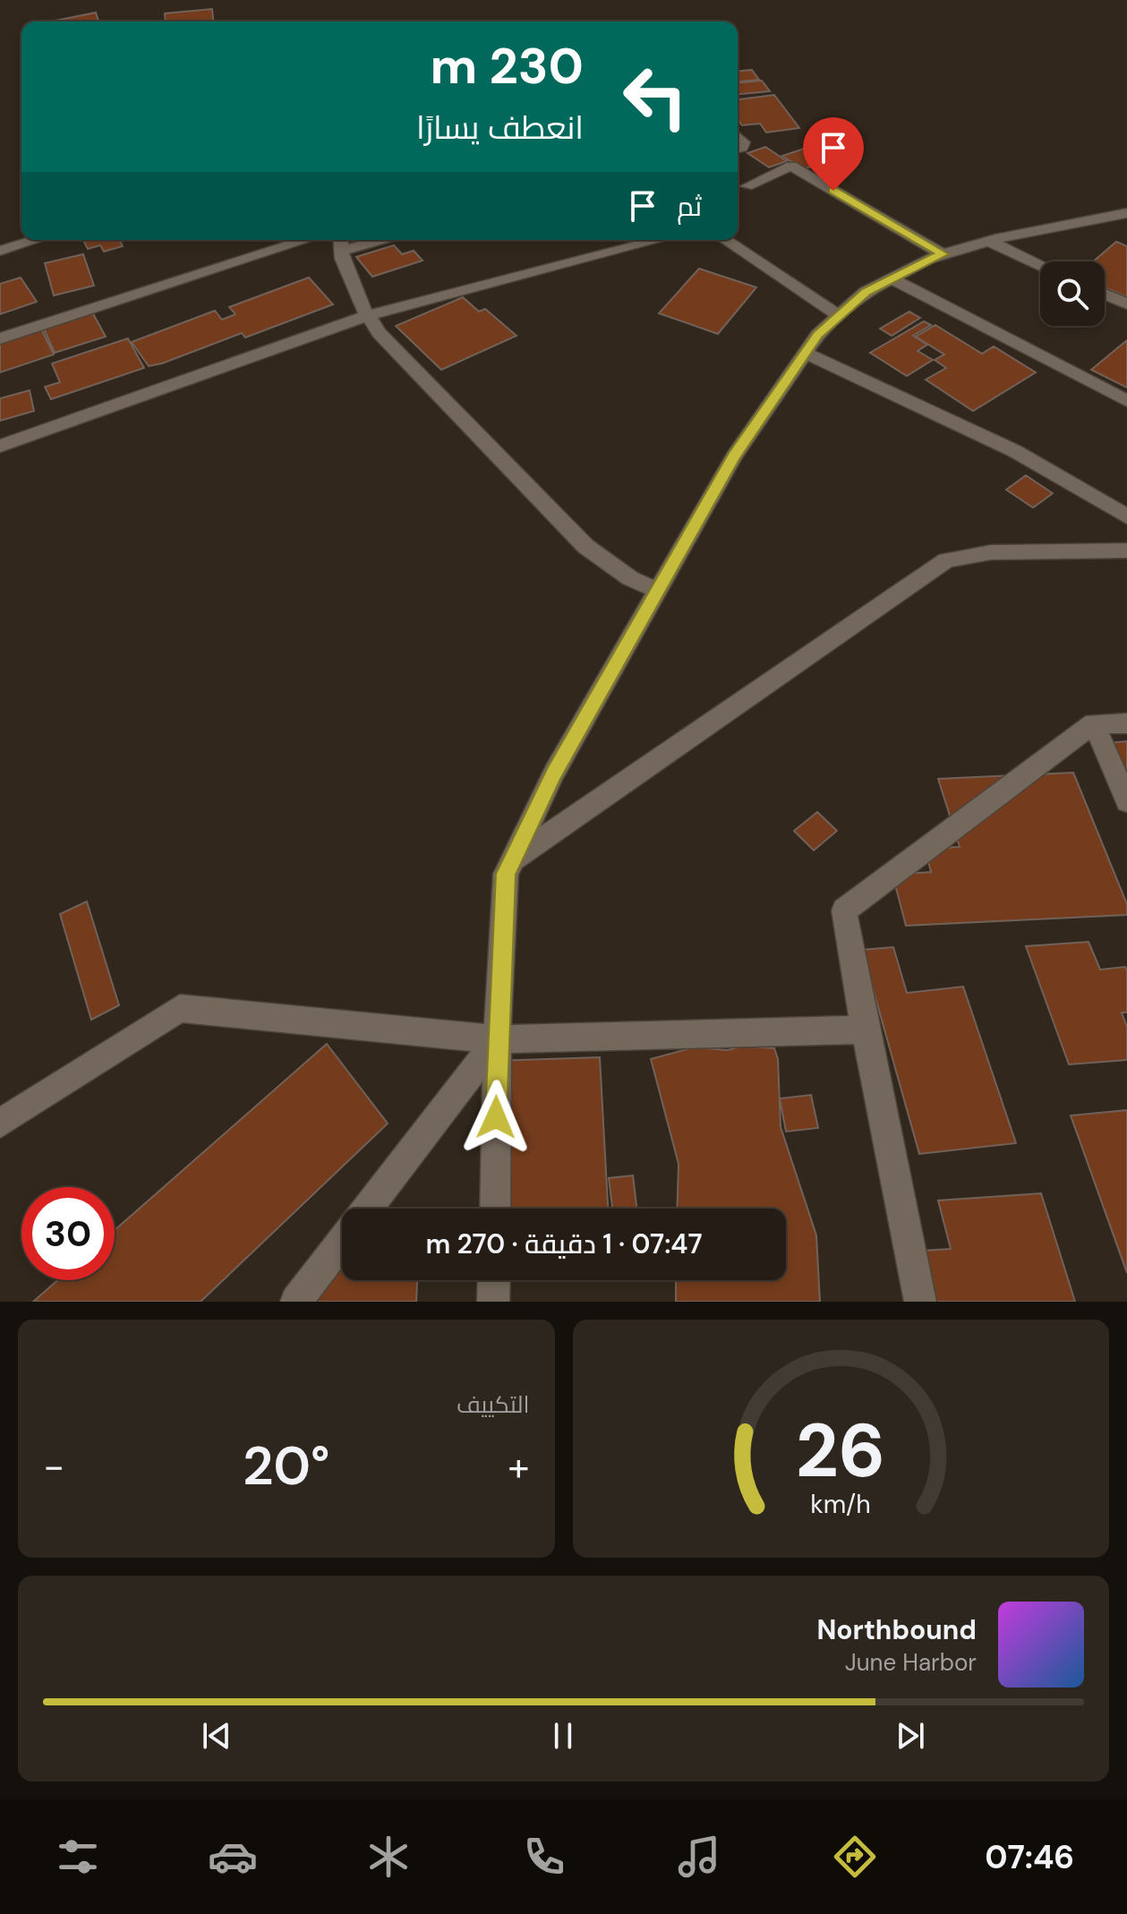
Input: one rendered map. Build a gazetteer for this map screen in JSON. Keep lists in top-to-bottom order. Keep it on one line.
{"page":{"turn":["230 m","انعطف يسارًا"],"then":"ثم","limit":"30","trip":"07:47 · 1 دقيقة · 270 m","tile":"التكييف","heat":["−","20°","+"],"song":["Northbound","June Harbor"],"tabs":"07:46","gauge":["26","km/h"]}}
